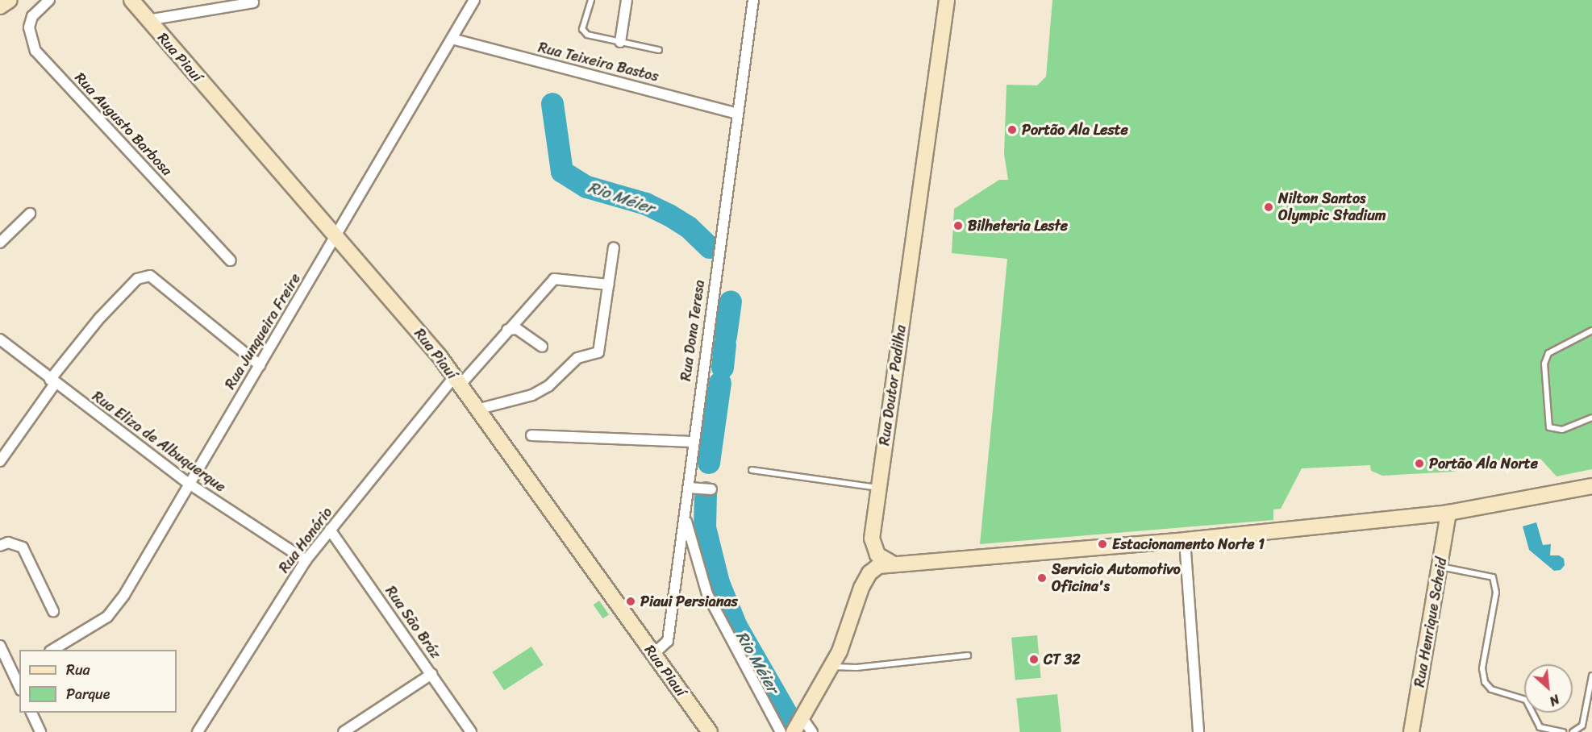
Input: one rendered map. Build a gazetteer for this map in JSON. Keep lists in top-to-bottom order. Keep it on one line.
{"streets":{"street":["Rua Piauí","Rua Teixeira Bastos","Rua Augusto Barbosa","Rua Dona Teresa","Rua Junqueira Freire","Rua Doutor Padilha","Rua Eliza de Albuquerque","Rua Honório","Rua São Bráz","Rua Henrique Scheid"]},"crossings":[["Rua Piauí","Rua Dona Teresa"],["Rua Piauí","Rua Junqueira Freire"],["Rua Piauí","Rua Honório"],["Rua Teixeira Bastos","Rua Dona Teresa"],["Rua Teixeira Bastos","Rua Junqueira Freire"],["Rua Junqueira Freire","Rua Eliza de Albuquerque"],["Rua Eliza de Albuquerque","Rua Honório"],["Rua Honório","Rua São Bráz"]],"water":["Rio Méier"],"places":["Portão Ala Leste","Nilton Santos Olympic Stadium","Bilheteria Leste","Portão Ala Norte","Estacionamento Norte 1","Servicio Automotivo Oficina's","Piaui Persianas","CT 32"],"legend":["Rua","Parque"],"north":"bottom right"}
